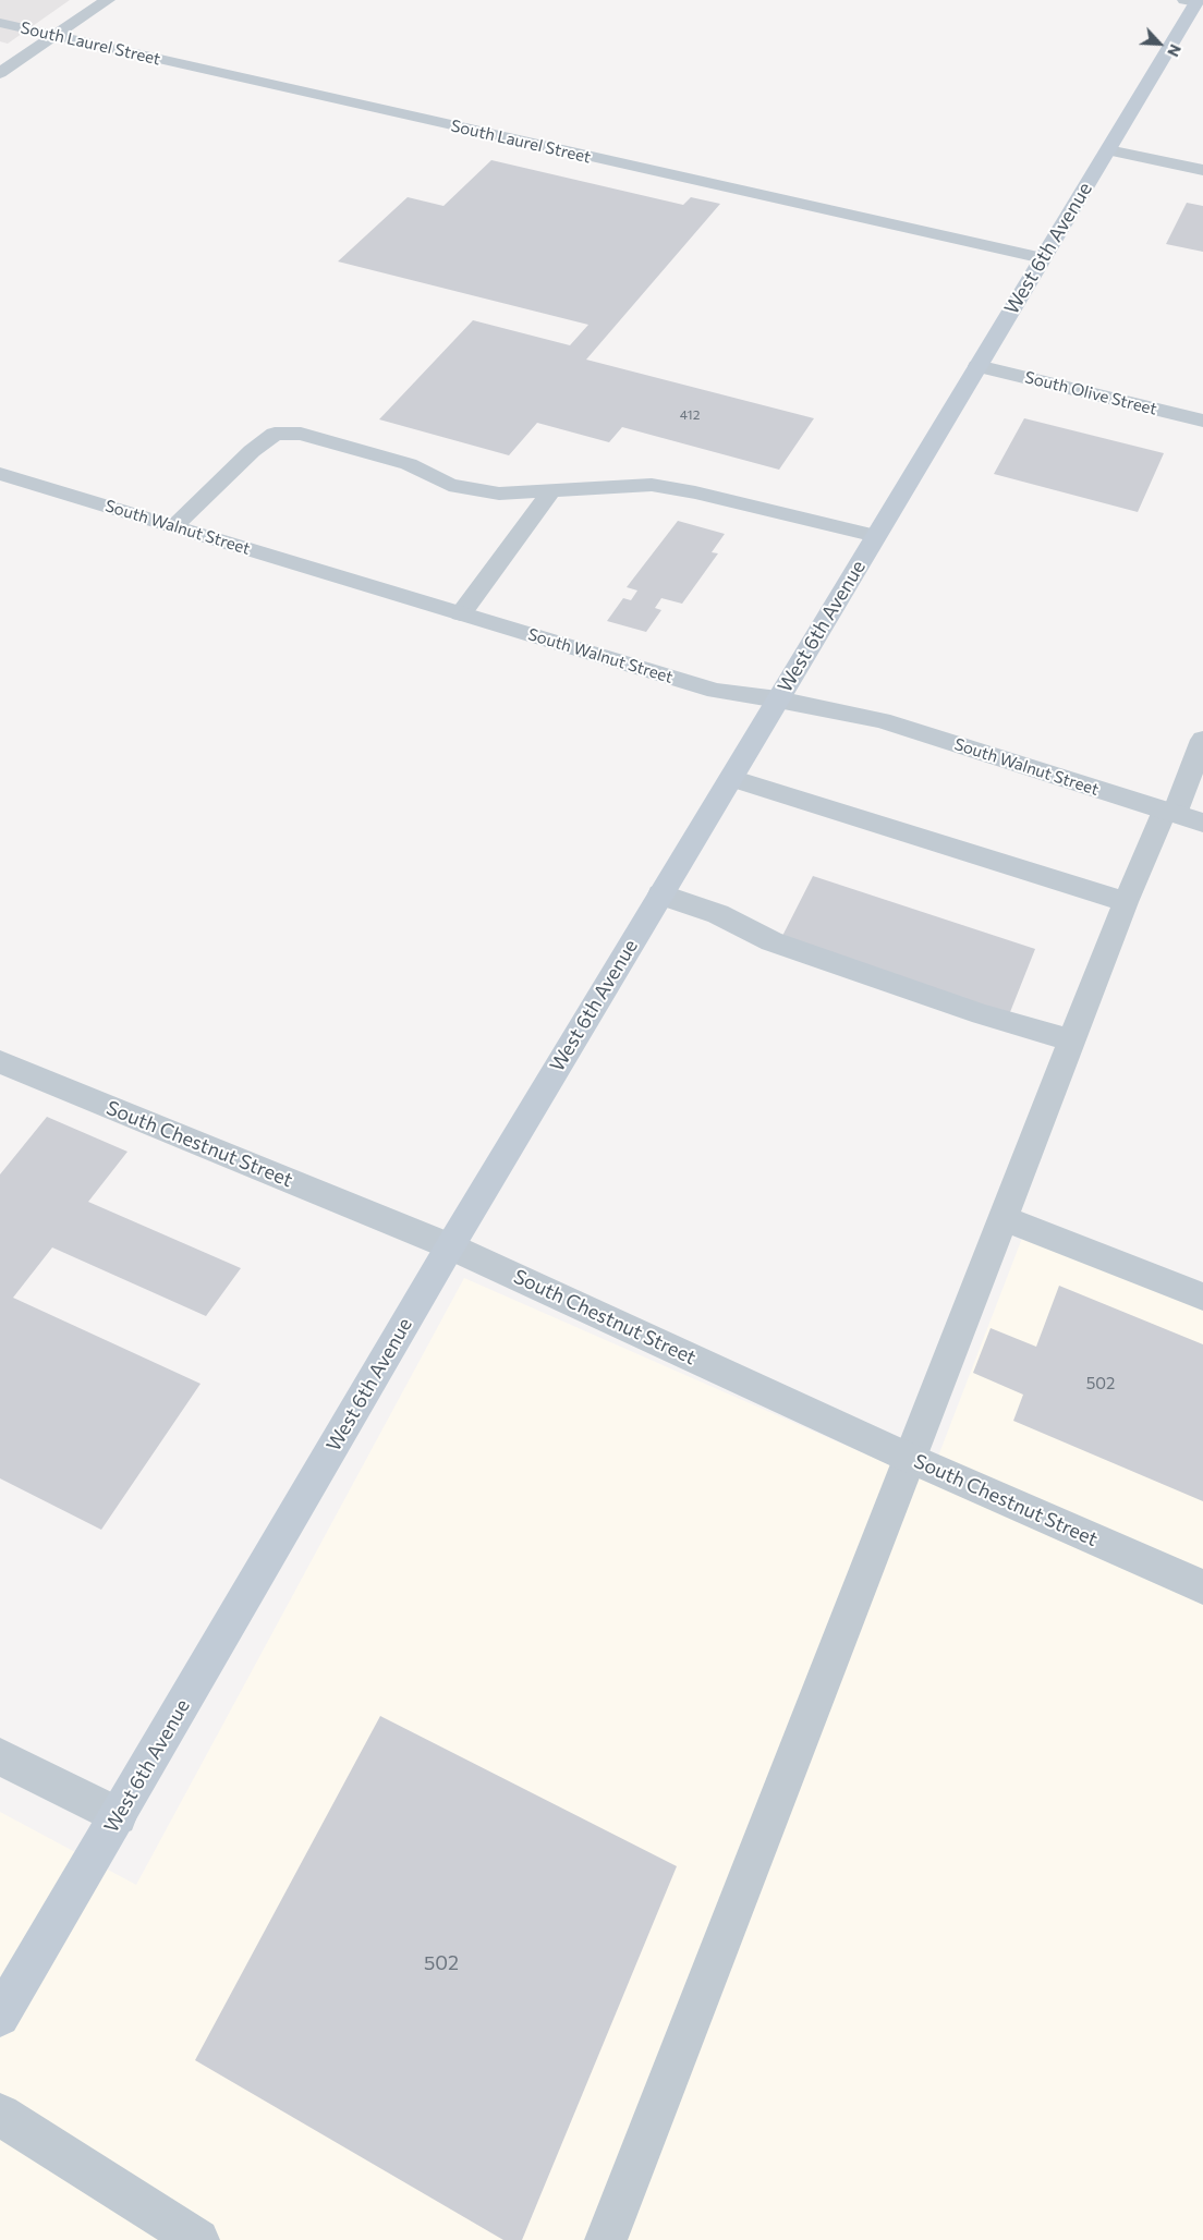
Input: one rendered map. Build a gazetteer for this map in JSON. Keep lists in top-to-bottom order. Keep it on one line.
{"streets":{"main road":["West 6th Avenue"],"street":["South Laurel Street","South Olive Street","South Walnut Street","South Chestnut Street"]},"crossings":[["South Laurel Street","West 6th Avenue"],["West 6th Avenue","South Olive Street"],["West 6th Avenue","South Walnut Street"],["West 6th Avenue","South Chestnut Street"]],"house_numbers":["412","502","502"],"north":"bottom right"}
